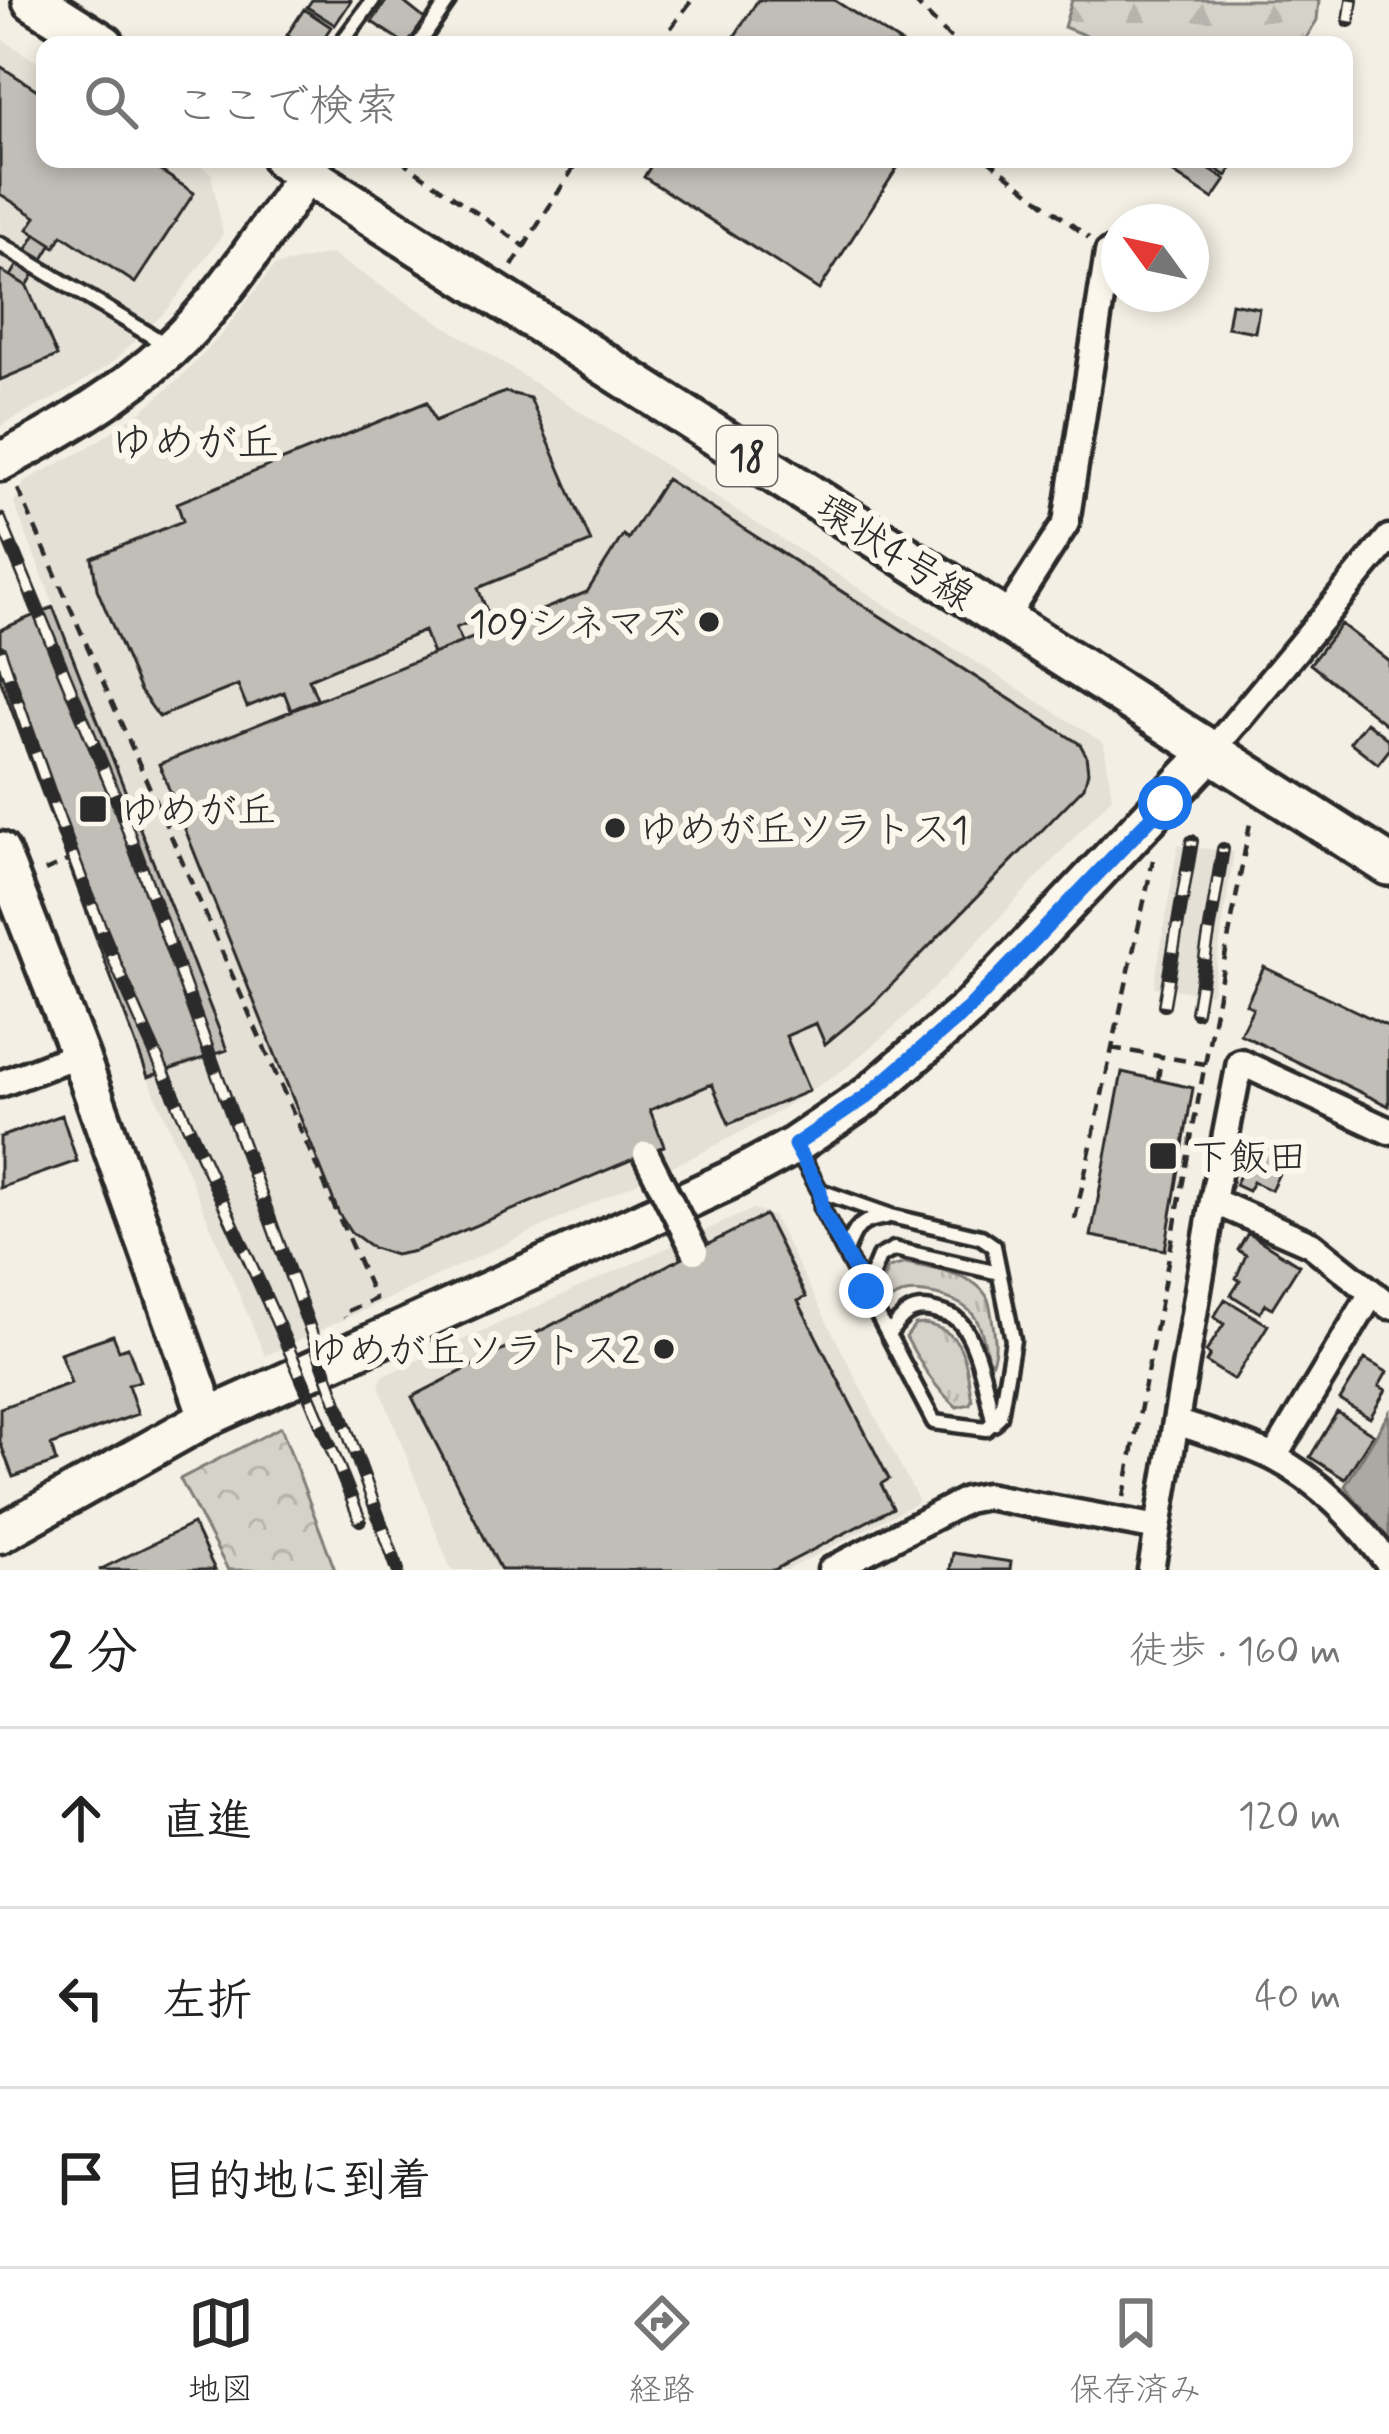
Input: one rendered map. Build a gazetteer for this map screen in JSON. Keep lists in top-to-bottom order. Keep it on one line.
{"streets":{"main road":["18","環状4号線"]},"districts":["ゆめが丘"],"places":{"other":["109シネマズ","ゆめが丘ソラトス1","ゆめが丘ソラトス2"],"transit":["ゆめが丘","下飯田"]},"north":"top left","page":{"search":"ここで検索","heading":["2 分","徒歩 · 160 m"],"list":[["直進","120 m"],["左折","40 m"],"目的地に到着"],"nav":["地図","経路","保存済み"]}}
